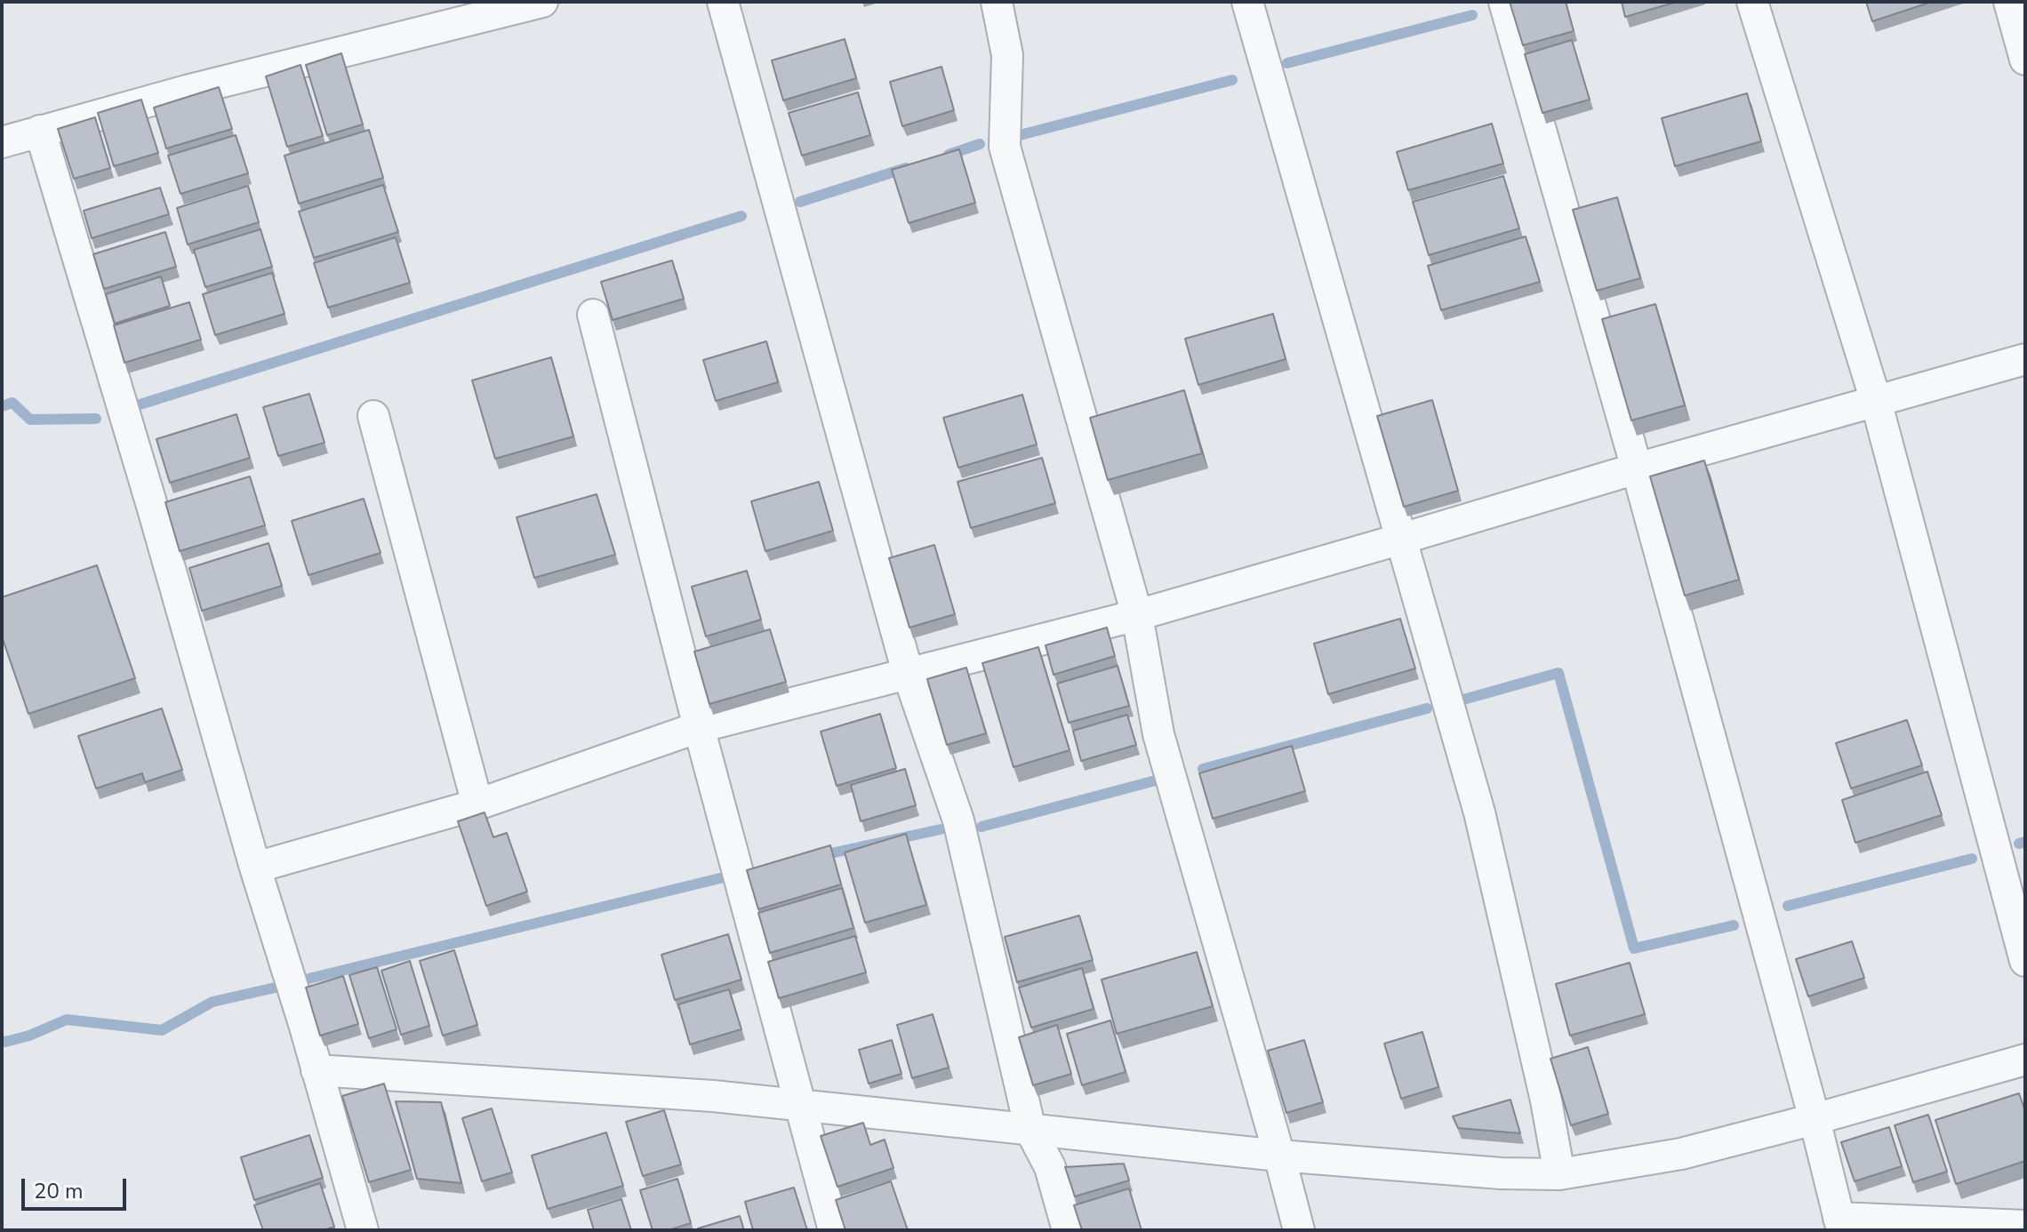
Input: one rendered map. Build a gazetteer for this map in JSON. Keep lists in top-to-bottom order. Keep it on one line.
{"scale_bar":"20 m"}
